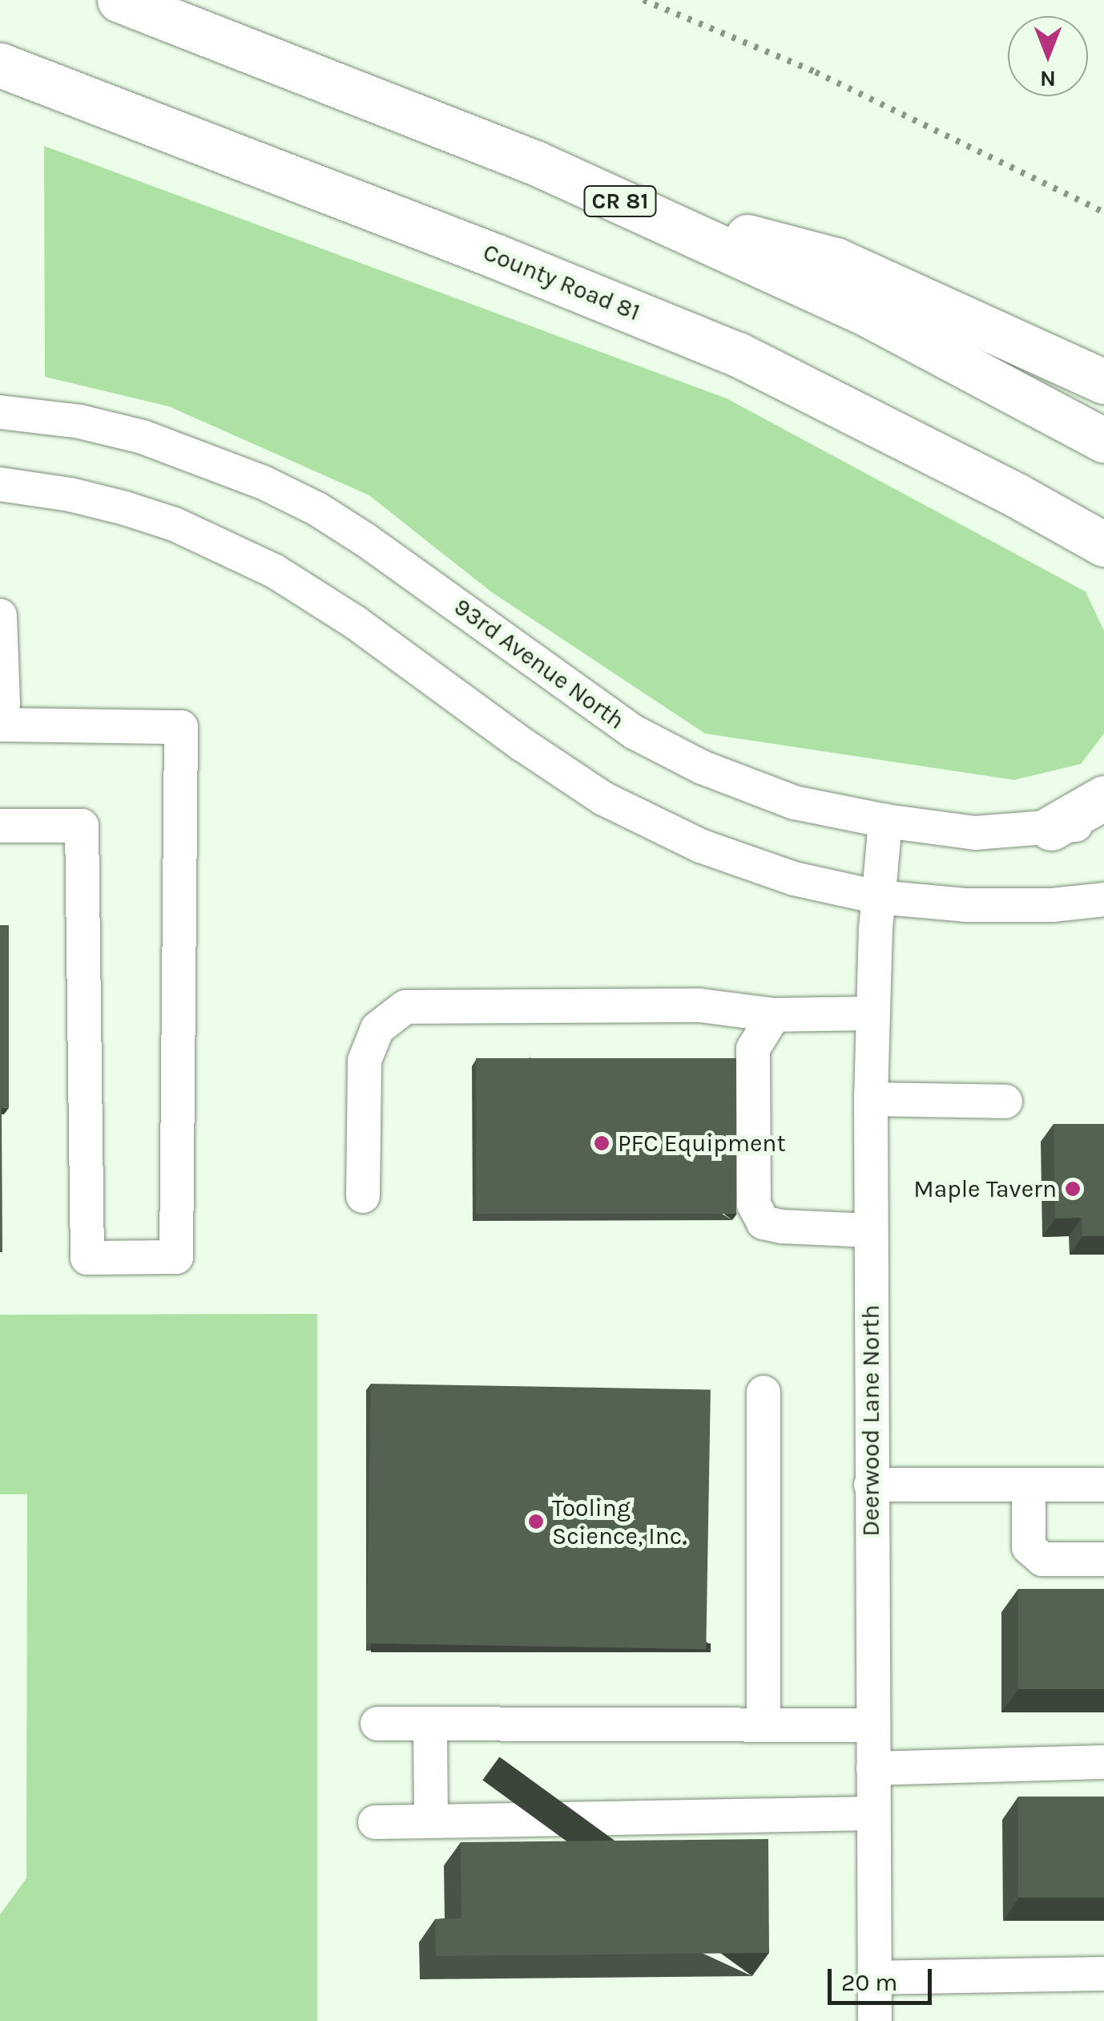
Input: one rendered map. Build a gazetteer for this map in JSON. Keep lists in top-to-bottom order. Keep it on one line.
{"streets":{"highway":["CR 81","County Road 81"],"street":["93rd Avenue North","Deerwood Lane North"]},"crossings":[["93rd Avenue North","Deerwood Lane North"]],"places":["PFC Equipment","Maple Tavern","Tooling Science, Inc."],"scale_bar":"20 m","north":"bottom"}
